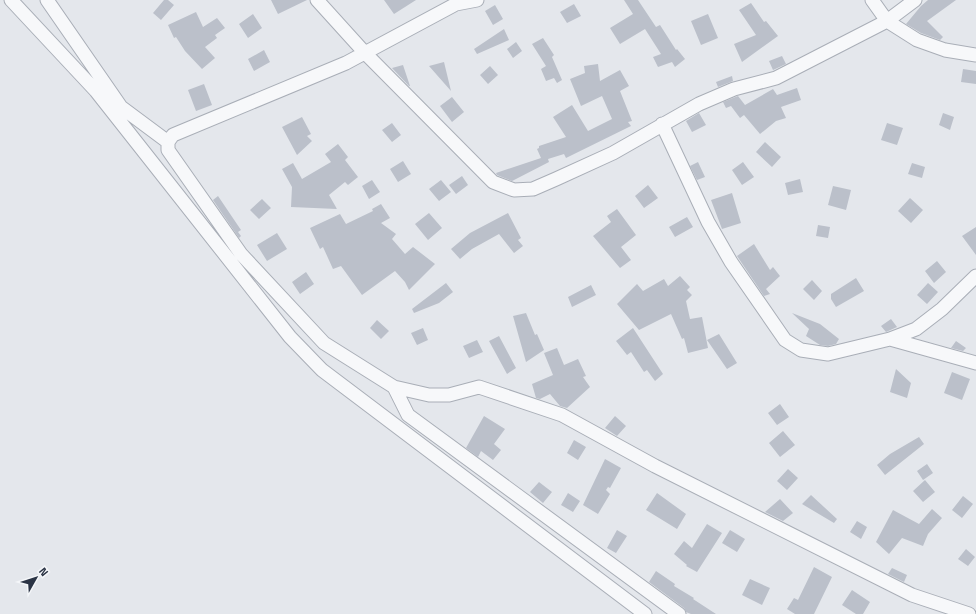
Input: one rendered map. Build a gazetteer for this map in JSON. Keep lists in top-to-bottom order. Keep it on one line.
{"north":"top right"}
